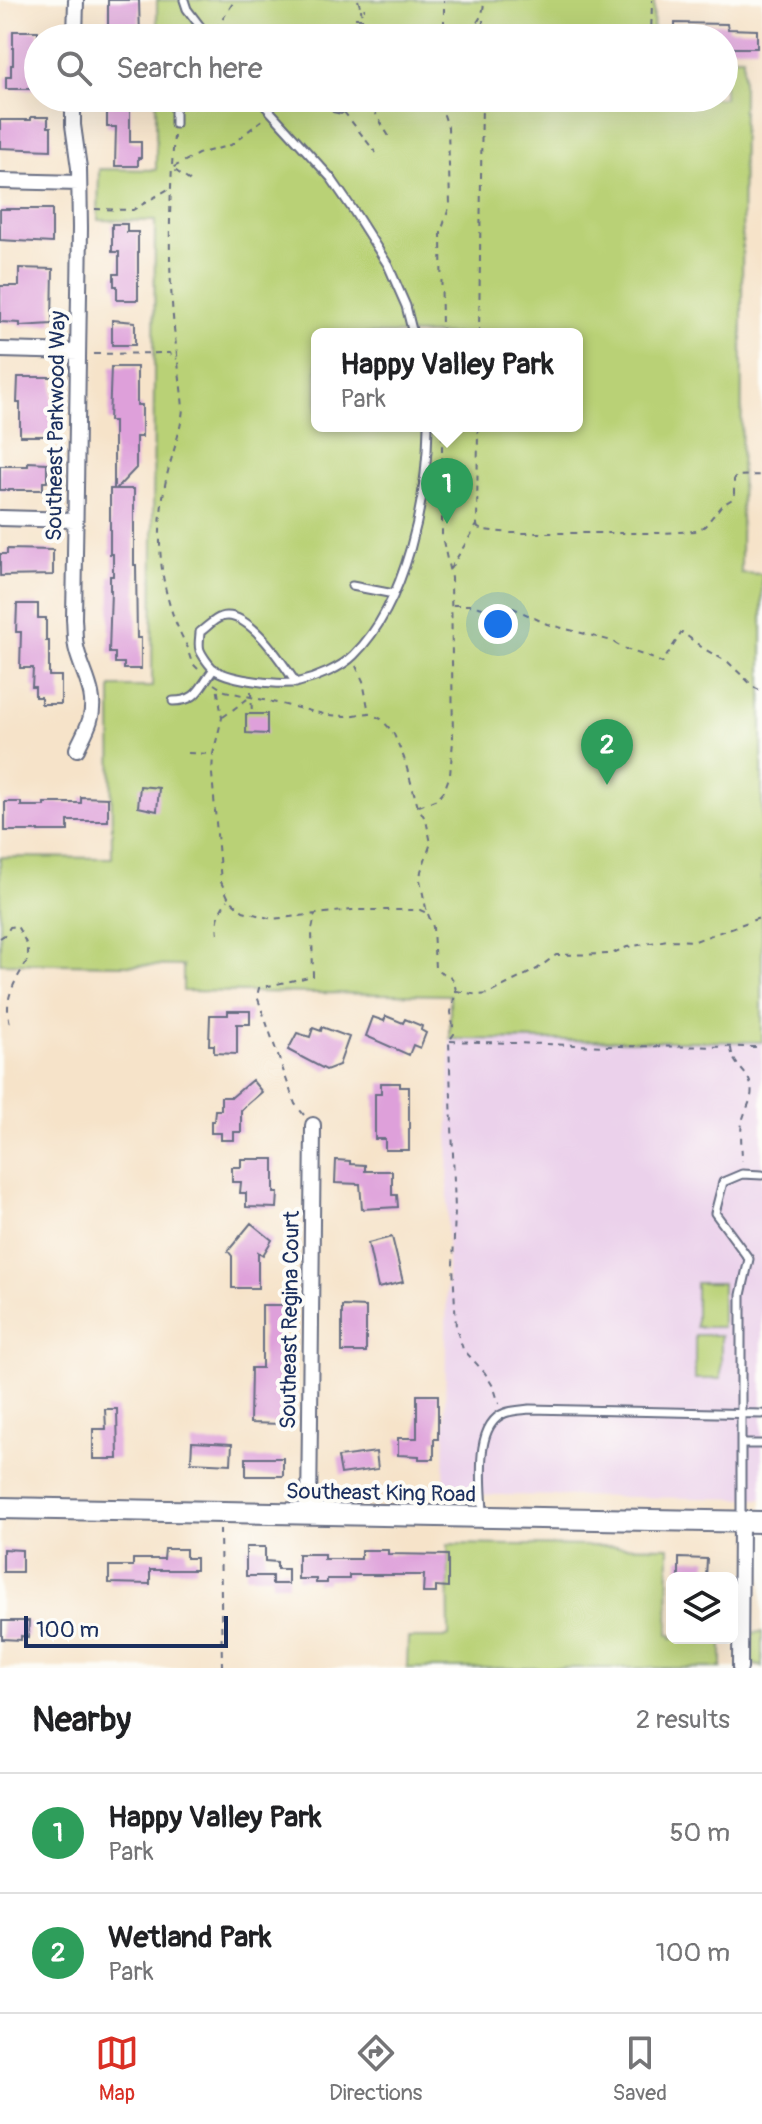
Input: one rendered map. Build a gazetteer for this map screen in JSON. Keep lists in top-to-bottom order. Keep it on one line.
{"streets":{"main road":["Southeast King Road"],"street":["Southeast Parkwood Way","Southeast Regina Court"]},"crossings":[["Southeast Regina Court","Southeast King Road"]],"scale_bar":"100 m","page":{"search":"Search here","popup":["Happy Valley Park","Park"],"pins":["1","2"],"scale":"100 m","heading":["Nearby","2 results"],"list":[{"mark":"1","name":"Happy Valley Park","note":"Park","value":"50 m"},{"mark":"2","name":"Wetland Park","note":"Park","value":"100 m"}],"nav":["Map","Directions","Saved"]}}
